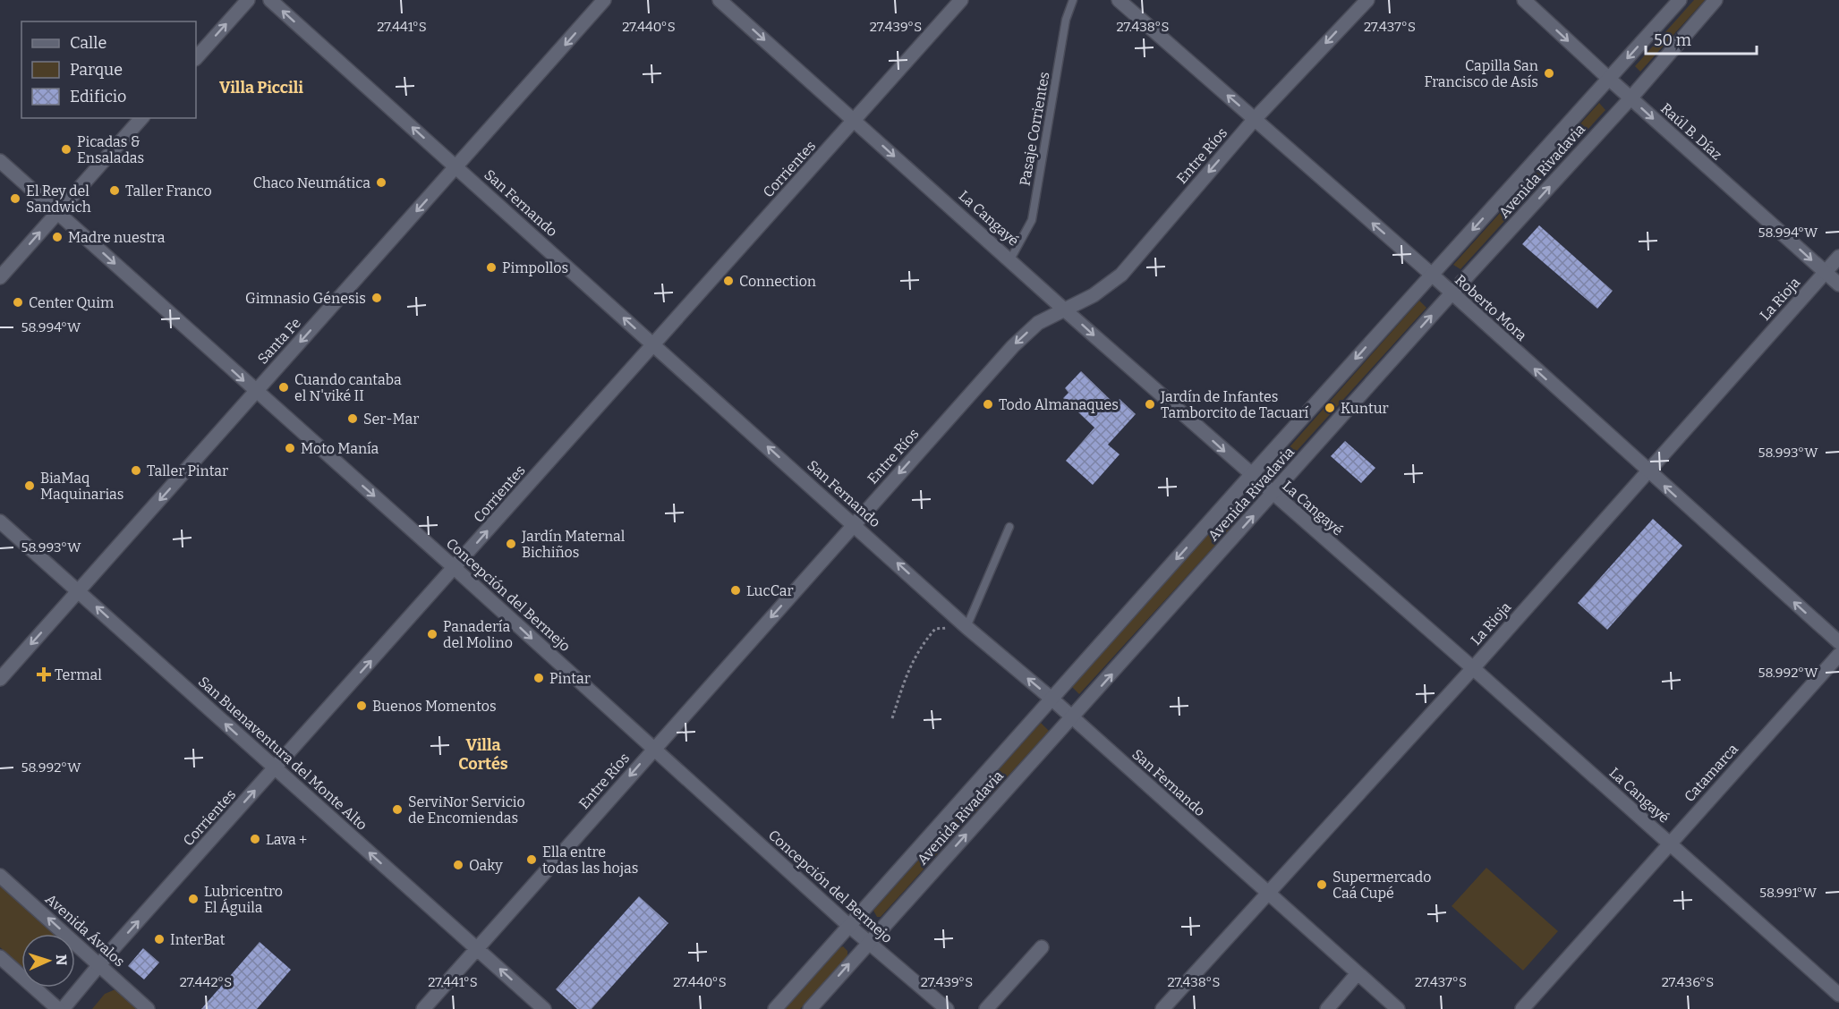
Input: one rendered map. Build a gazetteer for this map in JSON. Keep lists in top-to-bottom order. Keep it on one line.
{"streets":{"street":["Raúl B. Díaz","Entre Ríos","Corrientes","Avenida Rivadavia","San Fernando","La Cangayé","La Rioja","Roberto Mora","Santa Fe","Concepción del Bermejo","San Buenaventura del Monte Alto","Catamarca","Avenida Ávalos"],"lane":["Pasaje Corrientes"]},"crossings":[["Pasaje Corrientes","La Cangayé"],["Raúl B. Díaz","Avenida Rivadavia"],["Raúl B. Díaz","La Rioja"],["Entre Ríos","San Fernando"],["Entre Ríos","La Cangayé"],["Entre Ríos","Roberto Mora"],["Entre Ríos","Concepción del Bermejo"],["Entre Ríos","San Buenaventura del Monte Alto"],["Corrientes","San Fernando"],["Corrientes","La Cangayé"],["Corrientes","Concepción del Bermejo"],["Corrientes","San Buenaventura del Monte Alto"],["Corrientes","Avenida Ávalos"],["Avenida Rivadavia","San Fernando"],["Avenida Rivadavia","La Cangayé"],["Avenida Rivadavia","Roberto Mora"],["Avenida Rivadavia","Concepción del Bermejo"],["San Fernando","La Rioja"],["San Fernando","Santa Fe"],["La Cangayé","La Rioja"],["La Cangayé","Catamarca"],["La Rioja","Roberto Mora"],["Santa Fe","Concepción del Bermejo"],["Santa Fe","San Buenaventura del Monte Alto"]],"one_way":["Raúl B. Díaz","Entre Ríos","Corrientes","San Fernando","La Cangayé","Roberto Mora","Santa Fe","Concepción del Bermejo","San Buenaventura del Monte Alto"],"districts":["Villa Piccili","Villa Cortés"],"places":{"other":["Capilla San Francisco de Asís","Picadas & Ensaladas","Chaco Neumática","Taller Franco","El Rey del Sandwich","Madre nuestra","Pimpollos","Connection","Gimnasio Génesis","Center Quim","Cuando cantaba el N'viké II","Todo Almanaques","Jardín de Infantes Tamborcito de Tacuarí","Kuntur","Ser-Mar","Moto Manía","Taller Pintar","BiaMaq Maquinarias","Jardín Maternal Bichiños","LucCar","Panadería del Molino","Pintar","Buenos Momentos","ServiNor Servicio de Encomiendas","Lava +","Ella entre todas las hojas","Oaky","Supermercado Caá Cupé","Lubricentro El Águila","InterBat"],"health":["Termal"]},"legend":["Calle","Parque","Edificio"],"scale_bar":"50 m","north":"right","coordinates":["27.441°S","27.440°S","27.439°S","27.438°S","27.437°S","58.994°W","58.993°W","58.992°W","58.991°W","27.442°S","27.436°S"]}
